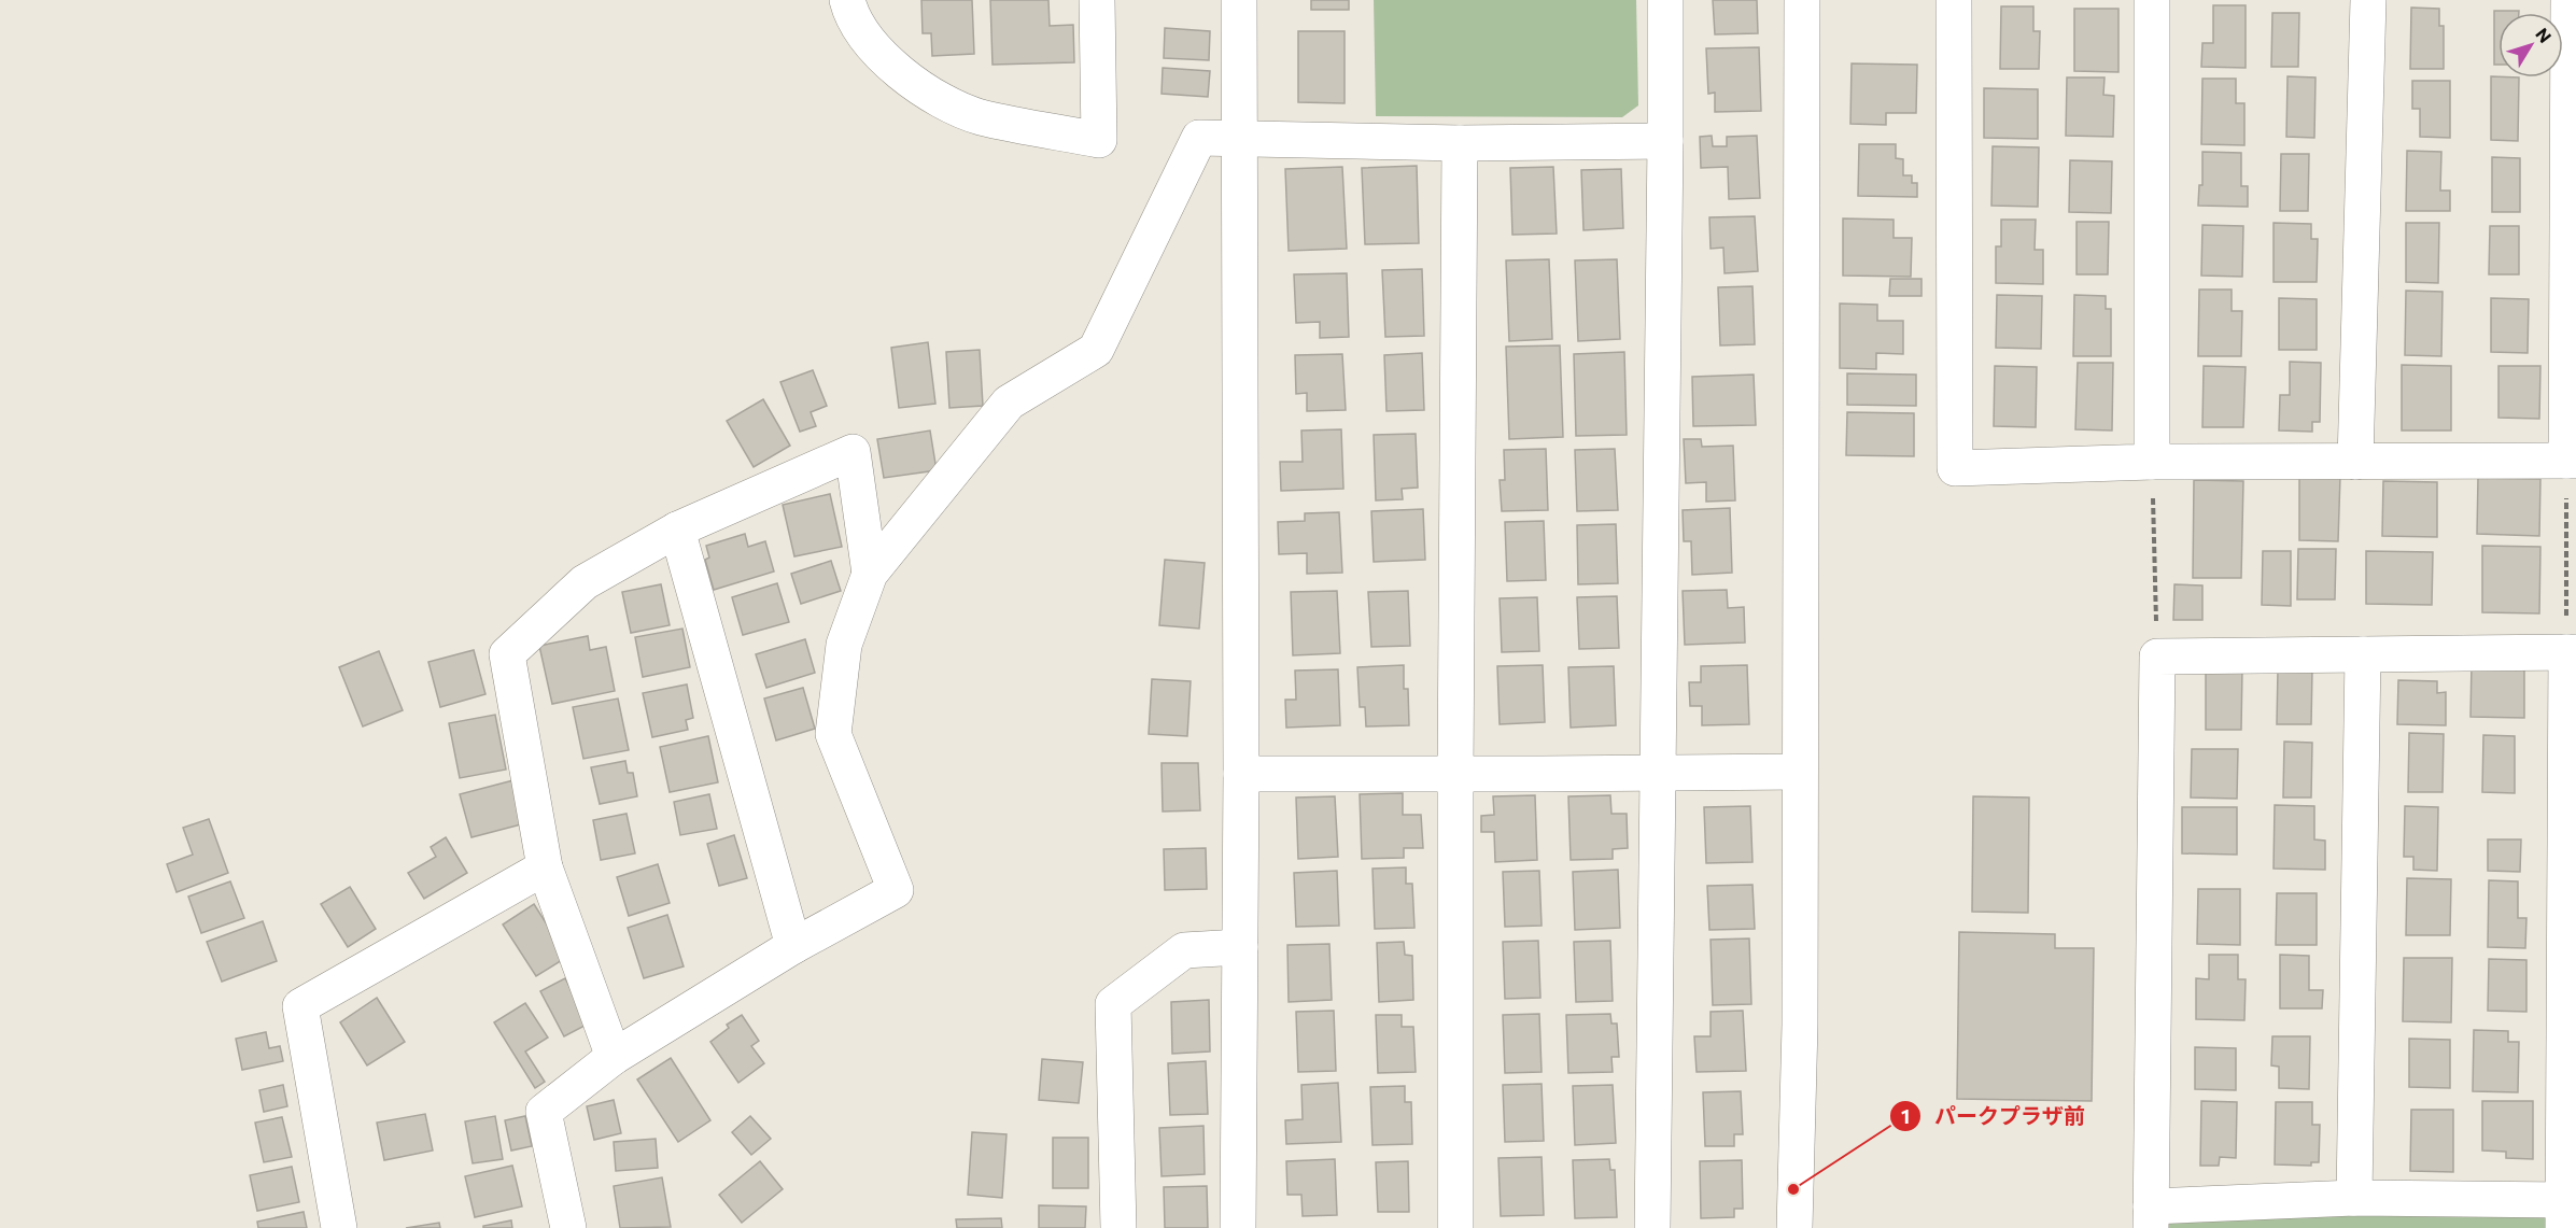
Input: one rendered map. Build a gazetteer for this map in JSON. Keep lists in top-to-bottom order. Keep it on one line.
{"places":["パークプラザ前"],"north":"top right"}
